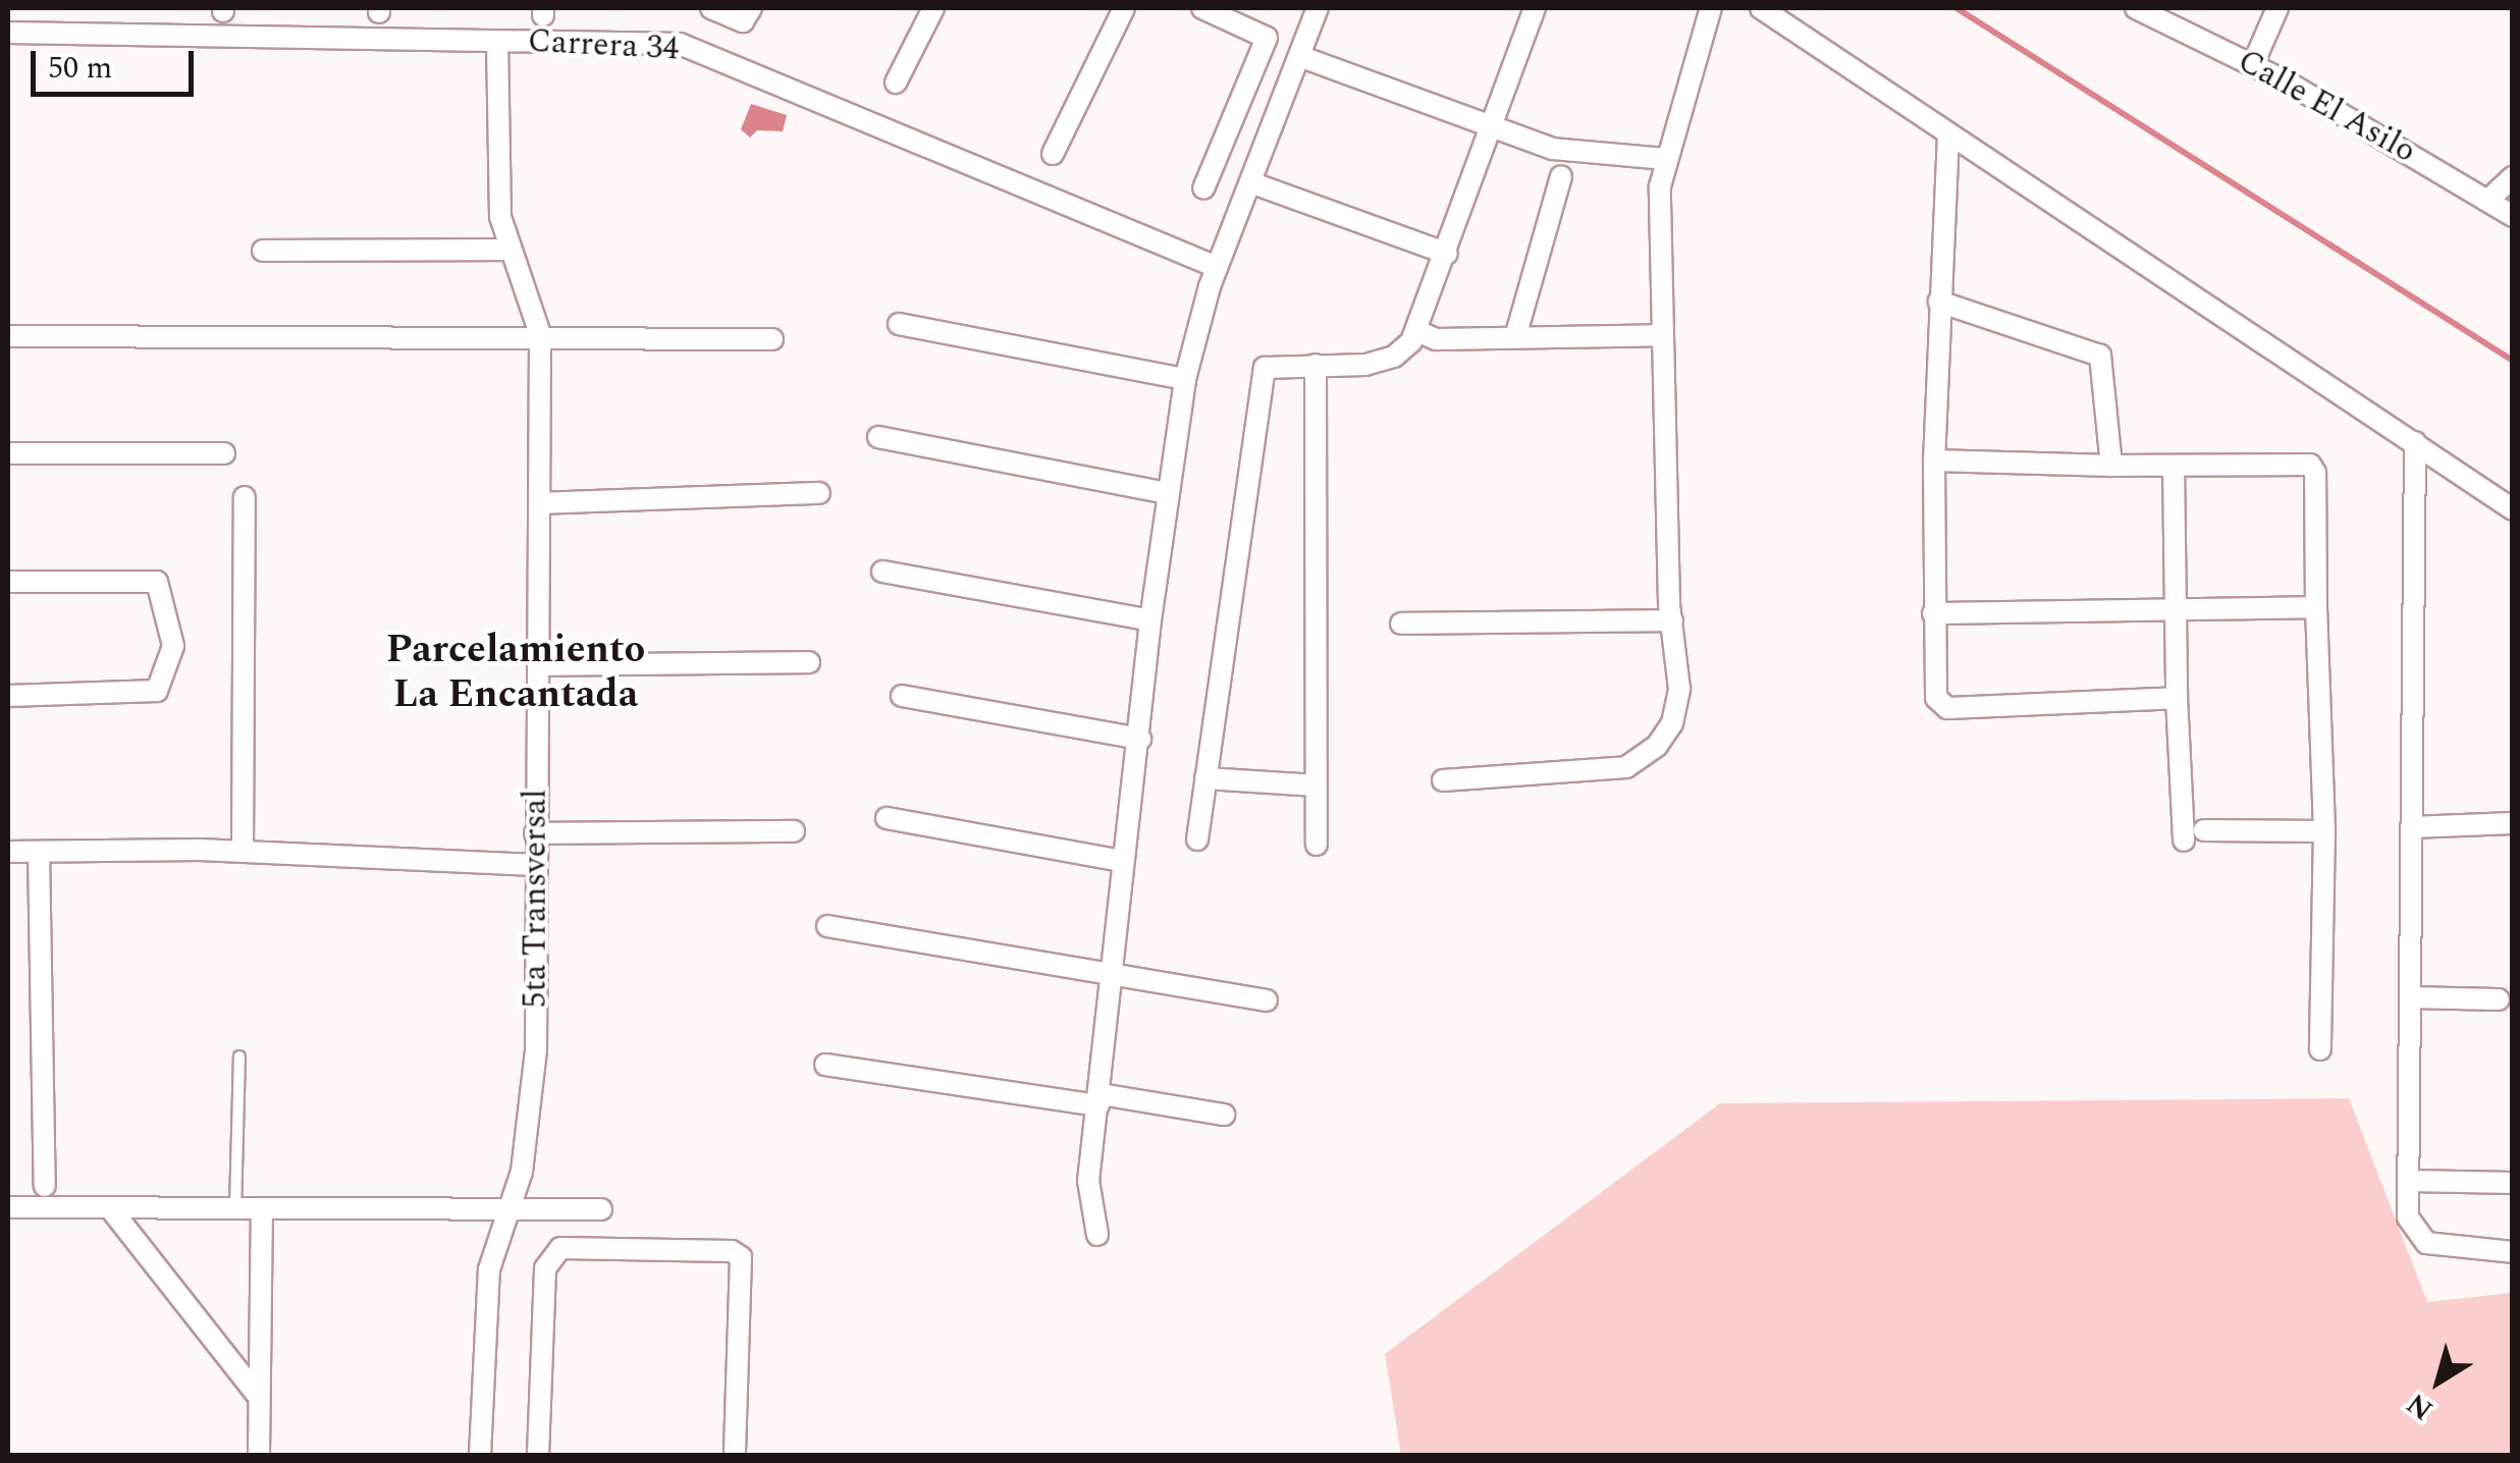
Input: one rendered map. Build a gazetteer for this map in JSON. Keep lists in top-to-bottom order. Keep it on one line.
{"streets":{"street":["Carrera 34","Calle El Asilo","5ta Transversal"]},"districts":["Parcelamiento La Encantada"],"scale_bar":"50 m","north":"bottom left"}
